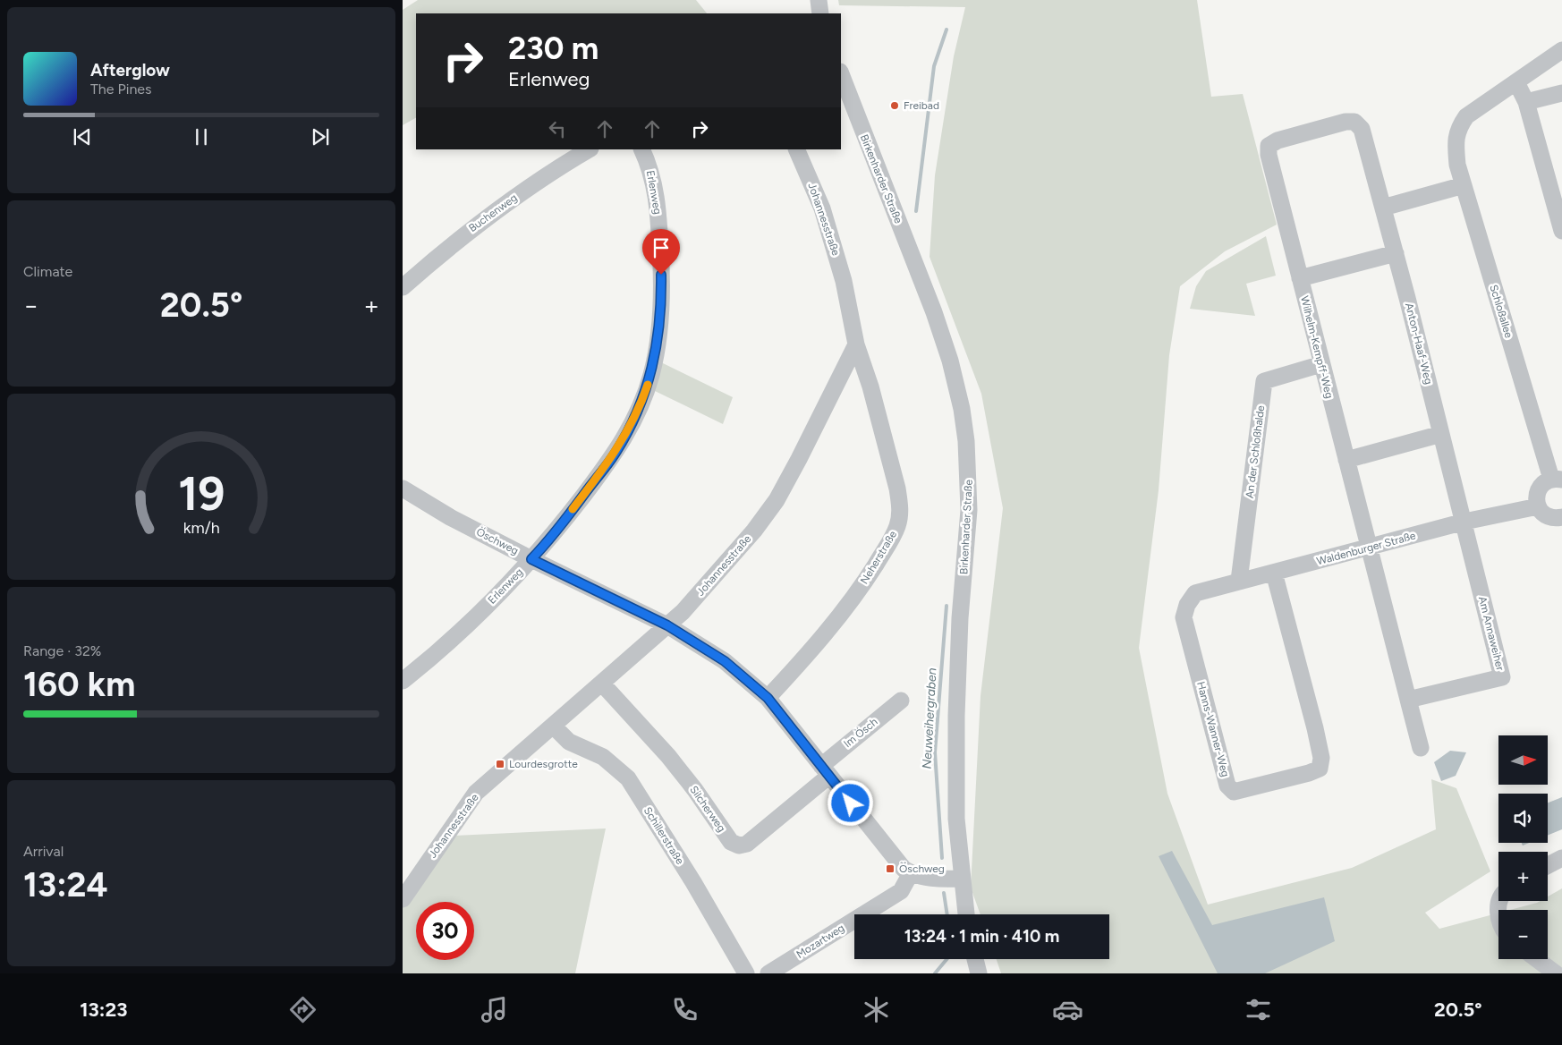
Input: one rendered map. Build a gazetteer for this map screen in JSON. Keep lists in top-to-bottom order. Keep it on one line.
{"streets":{"street":["Birkenharder Straße","Erlenweg","Buchenweg","Johannesstraße","Schloßallee","Anton-Haaf-Weg","Wilhelm-Kempff-Weg","An der Schloßhalde","Öschweg","Waldenburger Straße","Neherstraße","Am Annaweiher","Hanns-Wanner-Weg","Im Ösch","Silcherweg","Schillerstraße","Mozartweg"]},"crossings":[["Erlenweg","Öschweg"],["Johannesstraße","Öschweg"],["Johannesstraße","Neherstraße"],["Johannesstraße","Silcherweg"],["Johannesstraße","Schillerstraße"],["Schloßallee","Waldenburger Straße"],["Anton-Haaf-Weg","Wilhelm-Kempff-Weg"],["Anton-Haaf-Weg","Waldenburger Straße"],["Anton-Haaf-Weg","Am Annaweiher"],["Wilhelm-Kempff-Weg","An der Schloßhalde"],["Wilhelm-Kempff-Weg","Waldenburger Straße"],["An der Schloßhalde","Waldenburger Straße"],["Öschweg","Neherstraße"],["Öschweg","Im Ösch"],["Öschweg","Silcherweg"],["Öschweg","Mozartweg"],["Waldenburger Straße","Am Annaweiher"],["Waldenburger Straße","Hanns-Wanner-Weg"],["Im Ösch","Silcherweg"]],"water":["Neuweihergraben"],"places":{"other":["Freibad"],"transit":["Lourdesgrotte","Öschweg"]},"north":"right","page":{"turn":["230 m","Erlenweg"],"song":["Afterglow","The Pines"],"tile":["Climate",["Range · 32%","160 km"],["Arrival","13:24"]],"heat":["−","20.5°","+"],"map_buttons":["+","−"],"limit":"30","trip":"13:24 · 1 min · 410 m","tabs":["13:23","20.5°"],"gauge":["19","km/h"]}}
